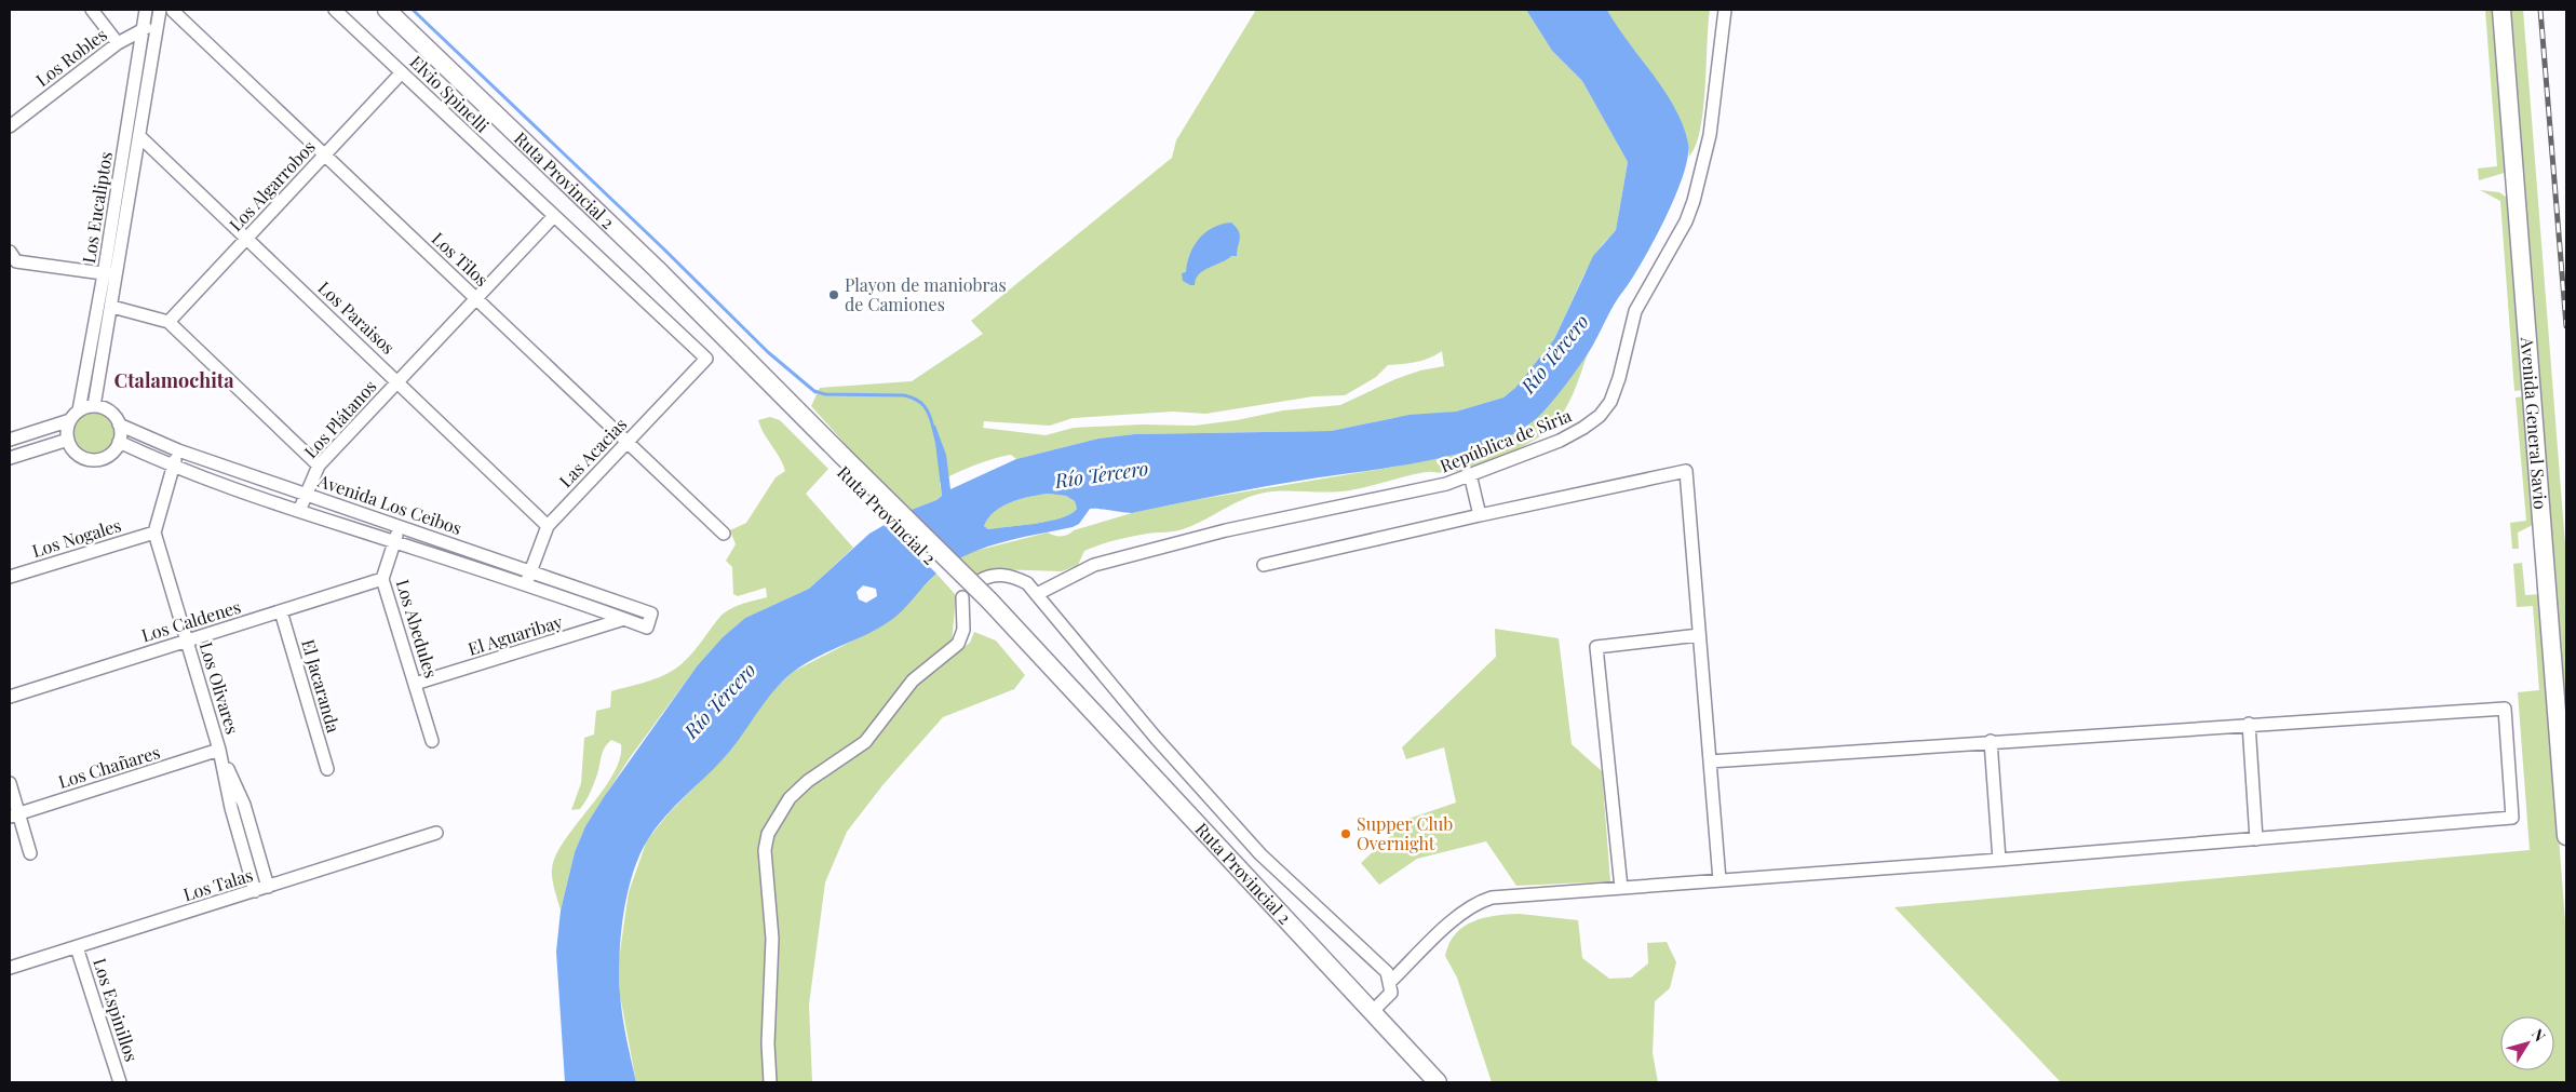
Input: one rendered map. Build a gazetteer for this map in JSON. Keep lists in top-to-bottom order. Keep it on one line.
{"streets":{"main road":["Ruta Provincial 2","Avenida General Savio"],"street":["Los Robles","Elvio Spinelli","Los Algarrobos","Los Eucaliptos","Los Tilos","Los Paraisos","Los Plátanos","República de Siria","Las Acacias","Avenida Los Ceibos","Los Nogales","Los Caldenes","Los Abedules","El Aguaribay","El Jacaranda","Los Olivares","Los Chañares","Los Talas","Los Espinillos"]},"crossings":[["Los Robles","Los Eucaliptos"],["Elvio Spinelli","Los Algarrobos"],["Elvio Spinelli","Los Plátanos"],["Elvio Spinelli","Las Acacias"],["Los Algarrobos","Los Tilos"],["Los Algarrobos","Los Paraisos"],["Los Eucaliptos","Los Paraisos"],["Los Eucaliptos","Avenida Los Ceibos"],["Los Tilos","Los Plátanos"],["Los Tilos","Las Acacias"],["Los Paraisos","Los Plátanos"],["Los Paraisos","Las Acacias"],["Los Plátanos","Avenida Los Ceibos"],["Las Acacias","Avenida Los Ceibos"],["Avenida Los Ceibos","Los Abedules"],["Avenida Los Ceibos","El Aguaribay"],["Los Nogales","Los Olivares"],["Los Caldenes","Los Abedules"],["Los Caldenes","El Jacaranda"],["Los Caldenes","Los Olivares"],["Los Abedules","El Aguaribay"],["Los Olivares","Los Chañares"],["Los Talas","Los Espinillos"]],"districts":["Ctalamochita"],"water":["Río Tercero"],"places":["Playon de maniobras de Camiones","Supper Club Overnight"],"north":"top right"}
